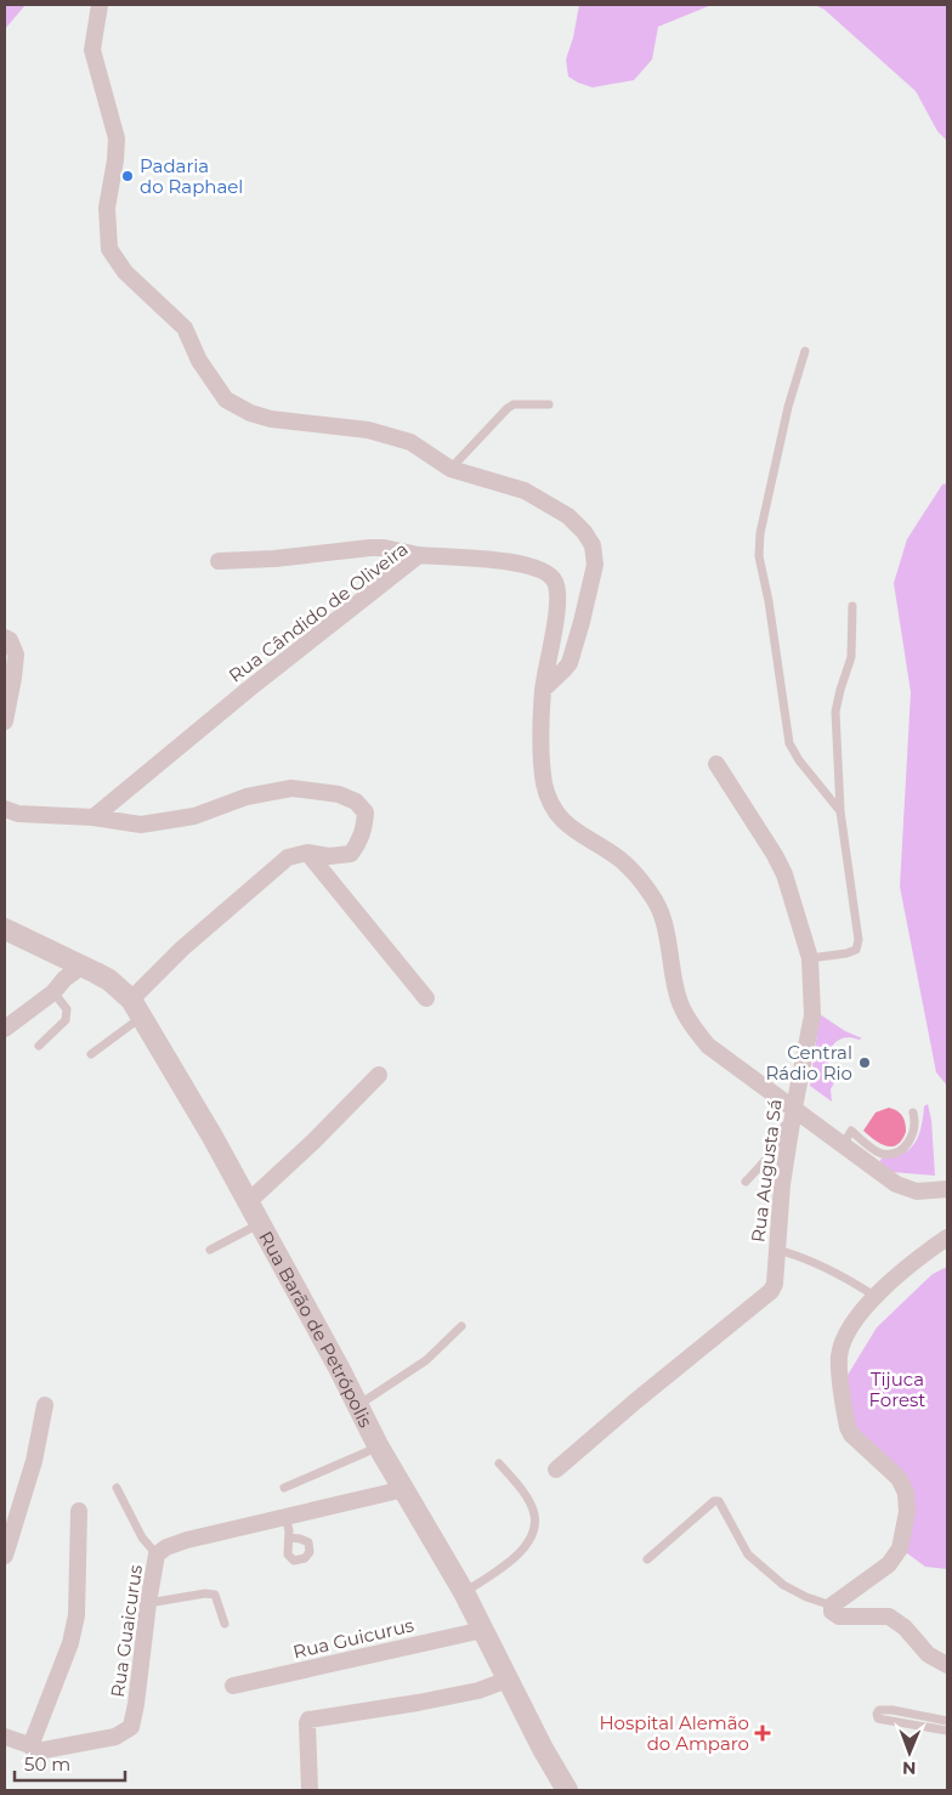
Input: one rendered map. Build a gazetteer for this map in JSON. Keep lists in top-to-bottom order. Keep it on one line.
{"streets":{"street":["Rua Cândido de Oliveira","Rua Augusta Sá","Rua Barão de Petrópolis","Rua Guaicurus","Rua Guicurus"]},"crossings":[["Rua Cândido de Oliveira","Rua Augusta Sá"],["Rua Barão de Petrópolis","Rua Guaicurus"],["Rua Barão de Petrópolis","Rua Guicurus"]],"parks":["Tijuca Forest"],"places":{"other":["Padaria do Raphael","Central Rádio Rio"],"health":["Hospital Alemão do Amparo"]},"scale_bar":"50 m","north":"bottom"}
